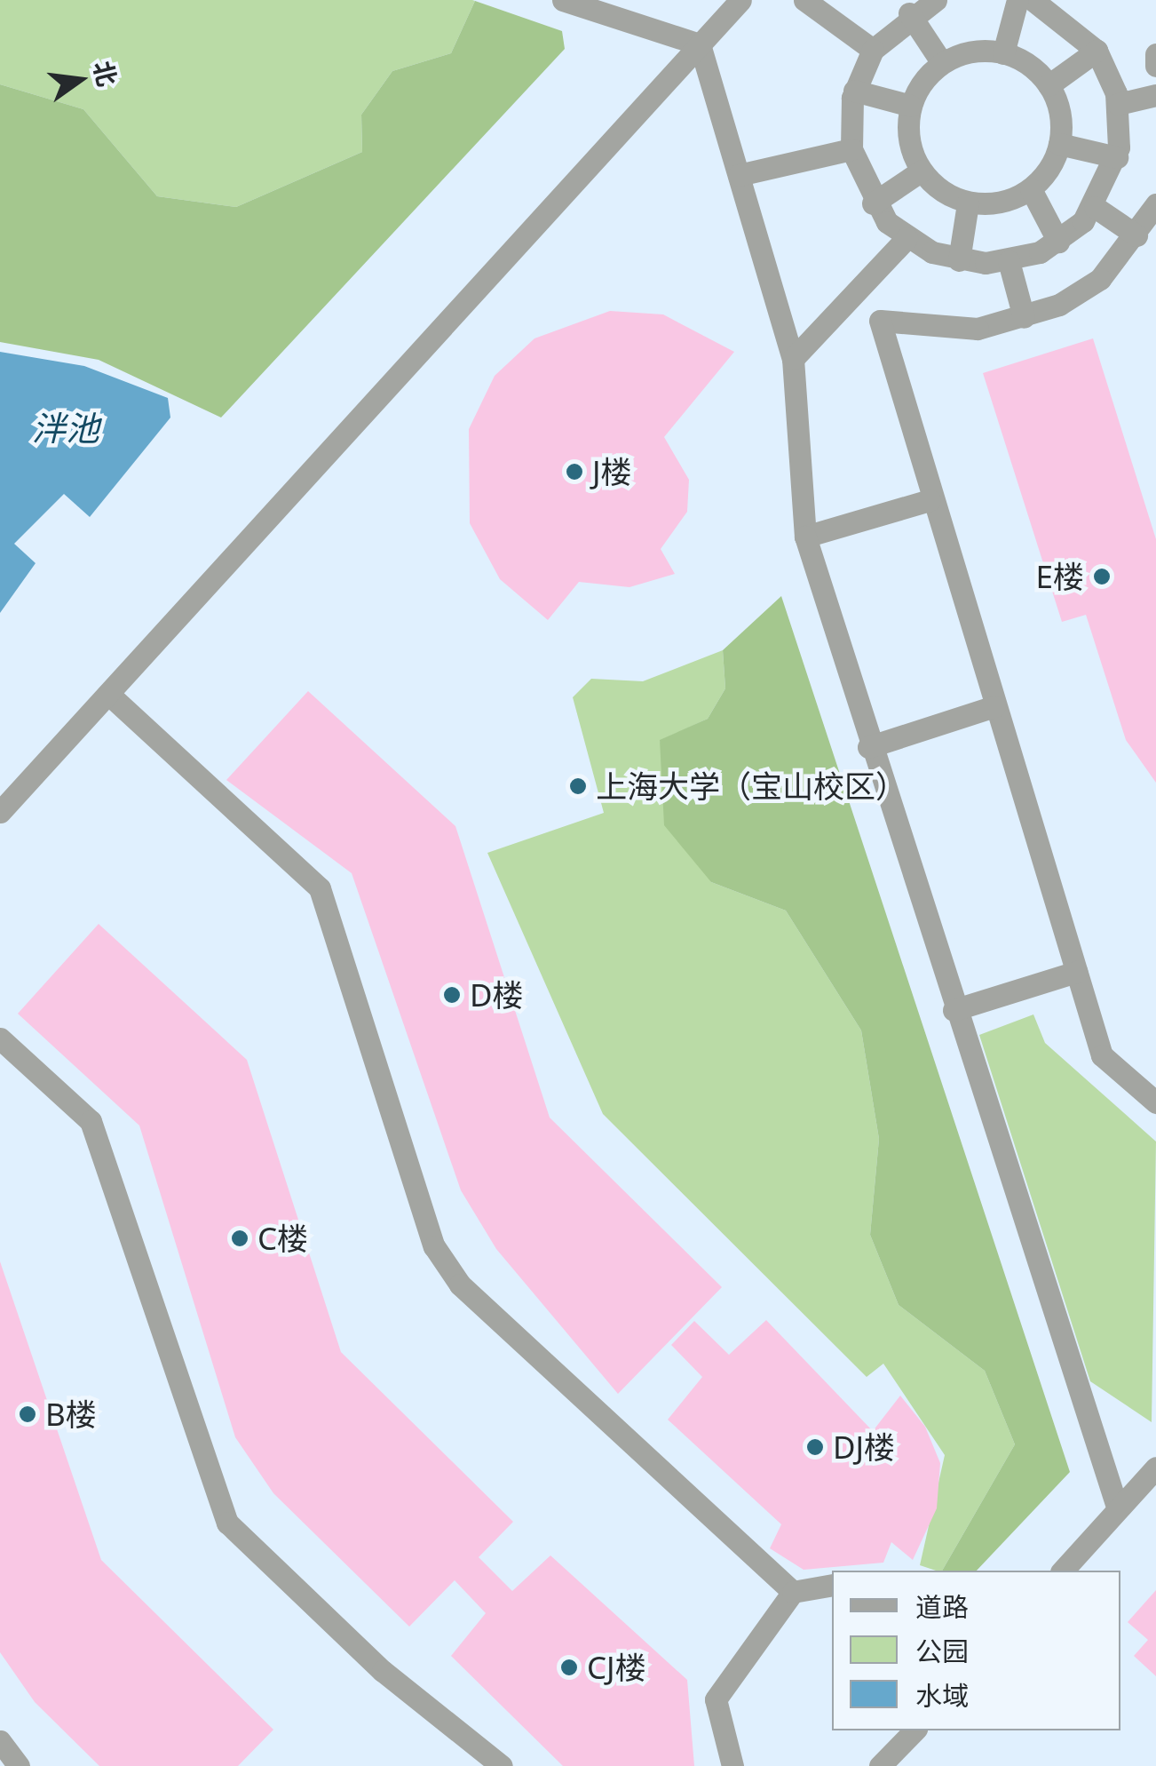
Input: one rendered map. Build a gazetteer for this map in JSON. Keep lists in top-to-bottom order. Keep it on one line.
{"water":["泮池"],"places":["J楼","E楼","上海大学（宝山校区）","D楼","C楼","B楼","DJ楼","CJ楼"],"legend":["道路","公园","水域"],"north":"right"}
